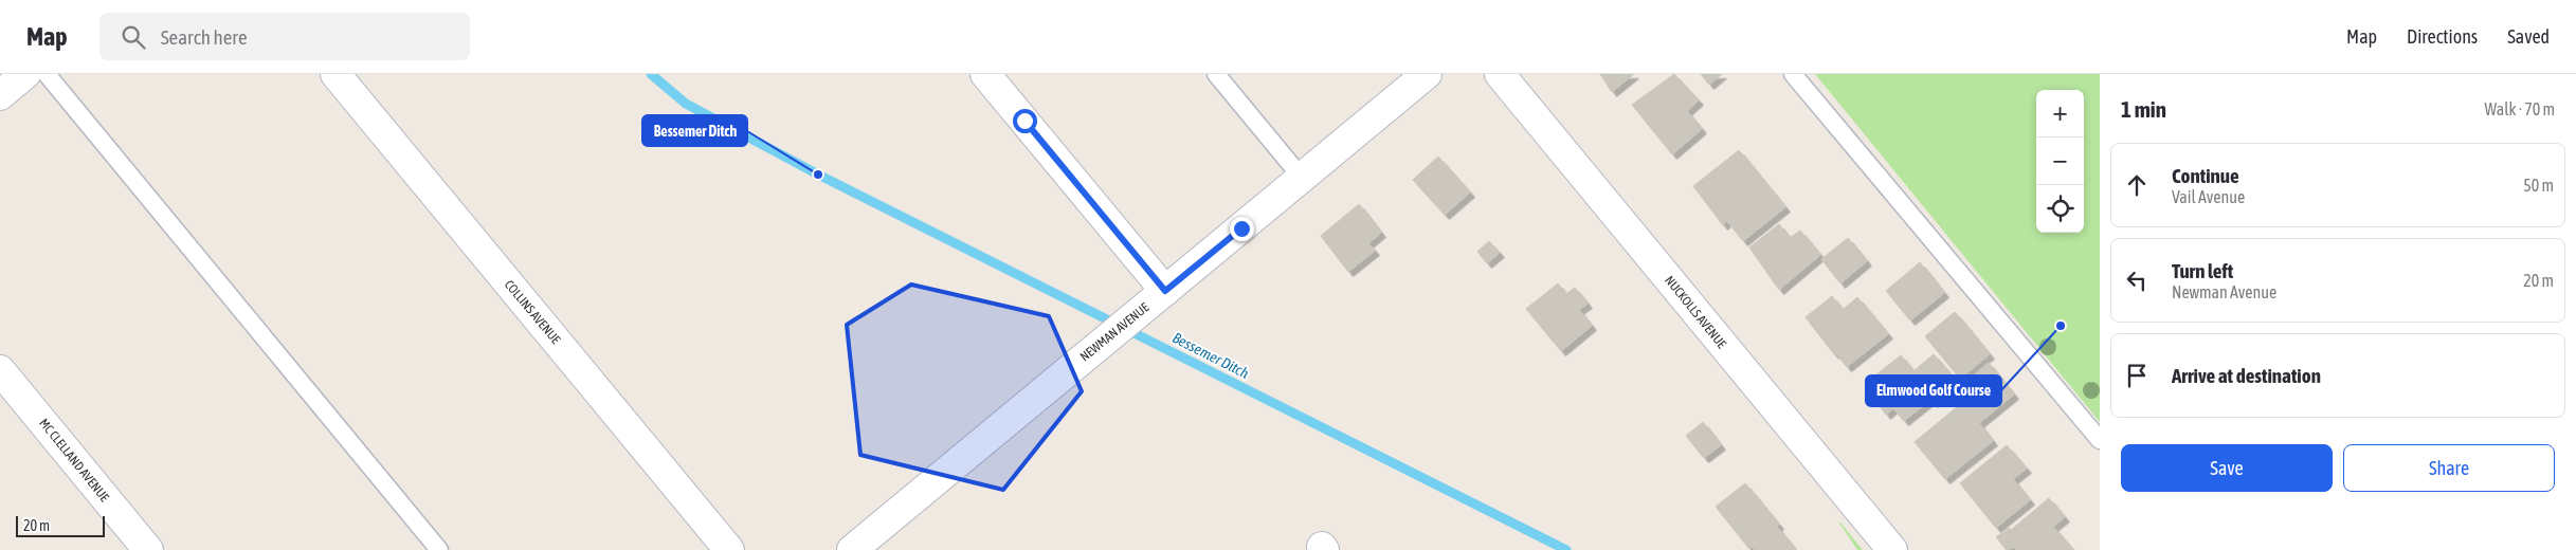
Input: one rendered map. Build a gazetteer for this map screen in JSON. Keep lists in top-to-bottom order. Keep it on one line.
{"streets":{"street":["COLLINS AVENUE","NUCKOLLS AVENUE","NEWMAN AVENUE","MC CLELLAND AVENUE"]},"water":["Bessemer Ditch"],"places":["Bessemer Ditch","Elmwood Golf Course"],"scale_bar":"20 m","page":{"header":"Map","search":"Search here","nav":["Map","Directions","Saved"],"heading":["1 min","Walk · 70 m"],"map_buttons":["+","−"],"list":[["Continue","Vail Avenue","50 m"],["Turn left","Newman Avenue","20 m"],"Arrive at destination"],"buttons":["Save","Share"],"scale":"20 m"}}
